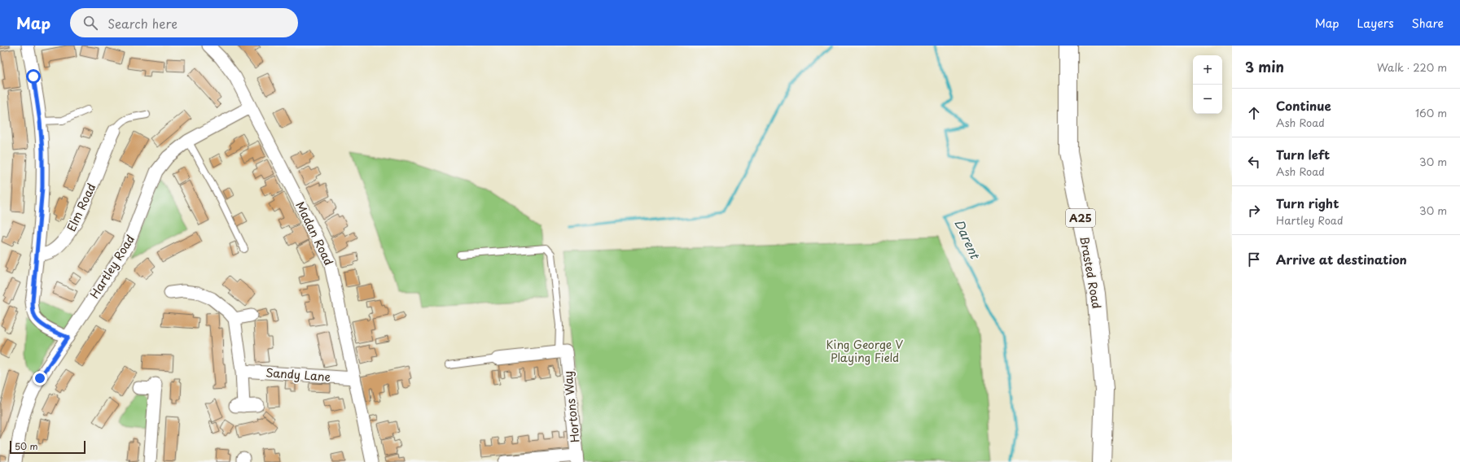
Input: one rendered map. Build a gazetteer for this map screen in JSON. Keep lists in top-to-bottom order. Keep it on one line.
{"streets":{"main road":["A25","Brasted Road"],"street":["Elm Road","Madan Road","Hartley Road","Sandy Lane","Hortons Way"]},"crossings":[["Madan Road","Hartley Road"],["Madan Road","Sandy Lane"]],"water":["Darent"],"parks":["King George V Playing Field"],"scale_bar":"50 m","page":{"header":"Map","search":"Search here","nav":["Map","Layers","Share"],"heading":["3 min","Walk · 220 m"],"map_buttons":["+","−"],"list":[["Continue","Ash Road","160 m"],["Turn left","Ash Road","30 m"],["Turn right","Hartley Road","30 m"],"Arrive at destination"],"scale":"50 m"}}
